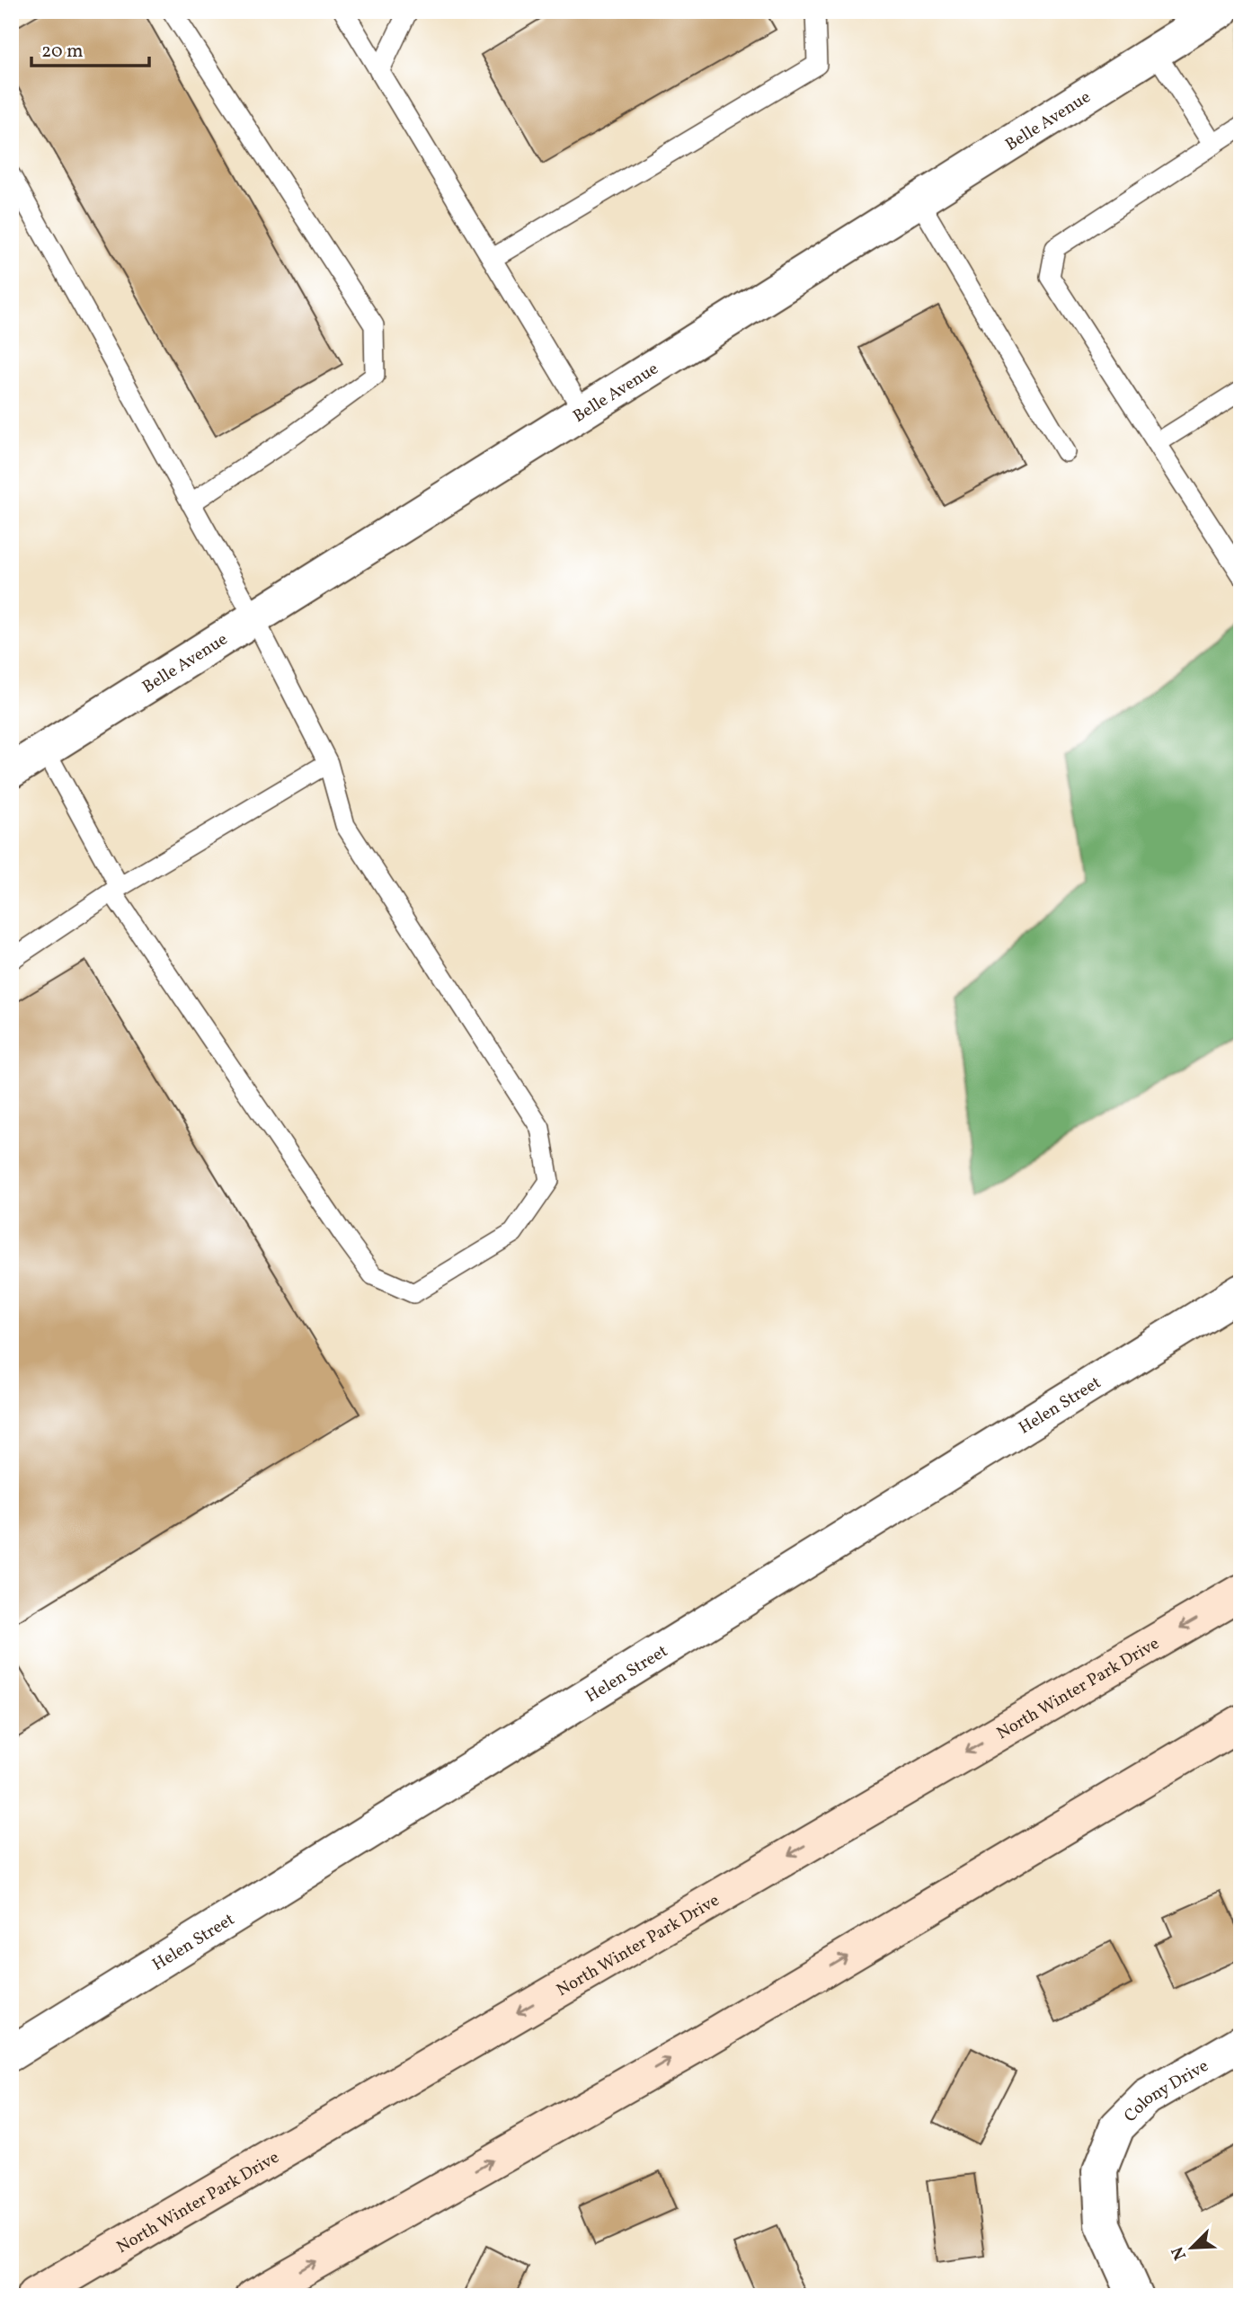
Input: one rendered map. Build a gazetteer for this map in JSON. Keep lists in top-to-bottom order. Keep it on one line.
{"streets":{"street":["Belle Avenue","Helen Street","North Winter Park Drive","Colony Drive"]},"scale_bar":"20 m","north":"bottom left"}
